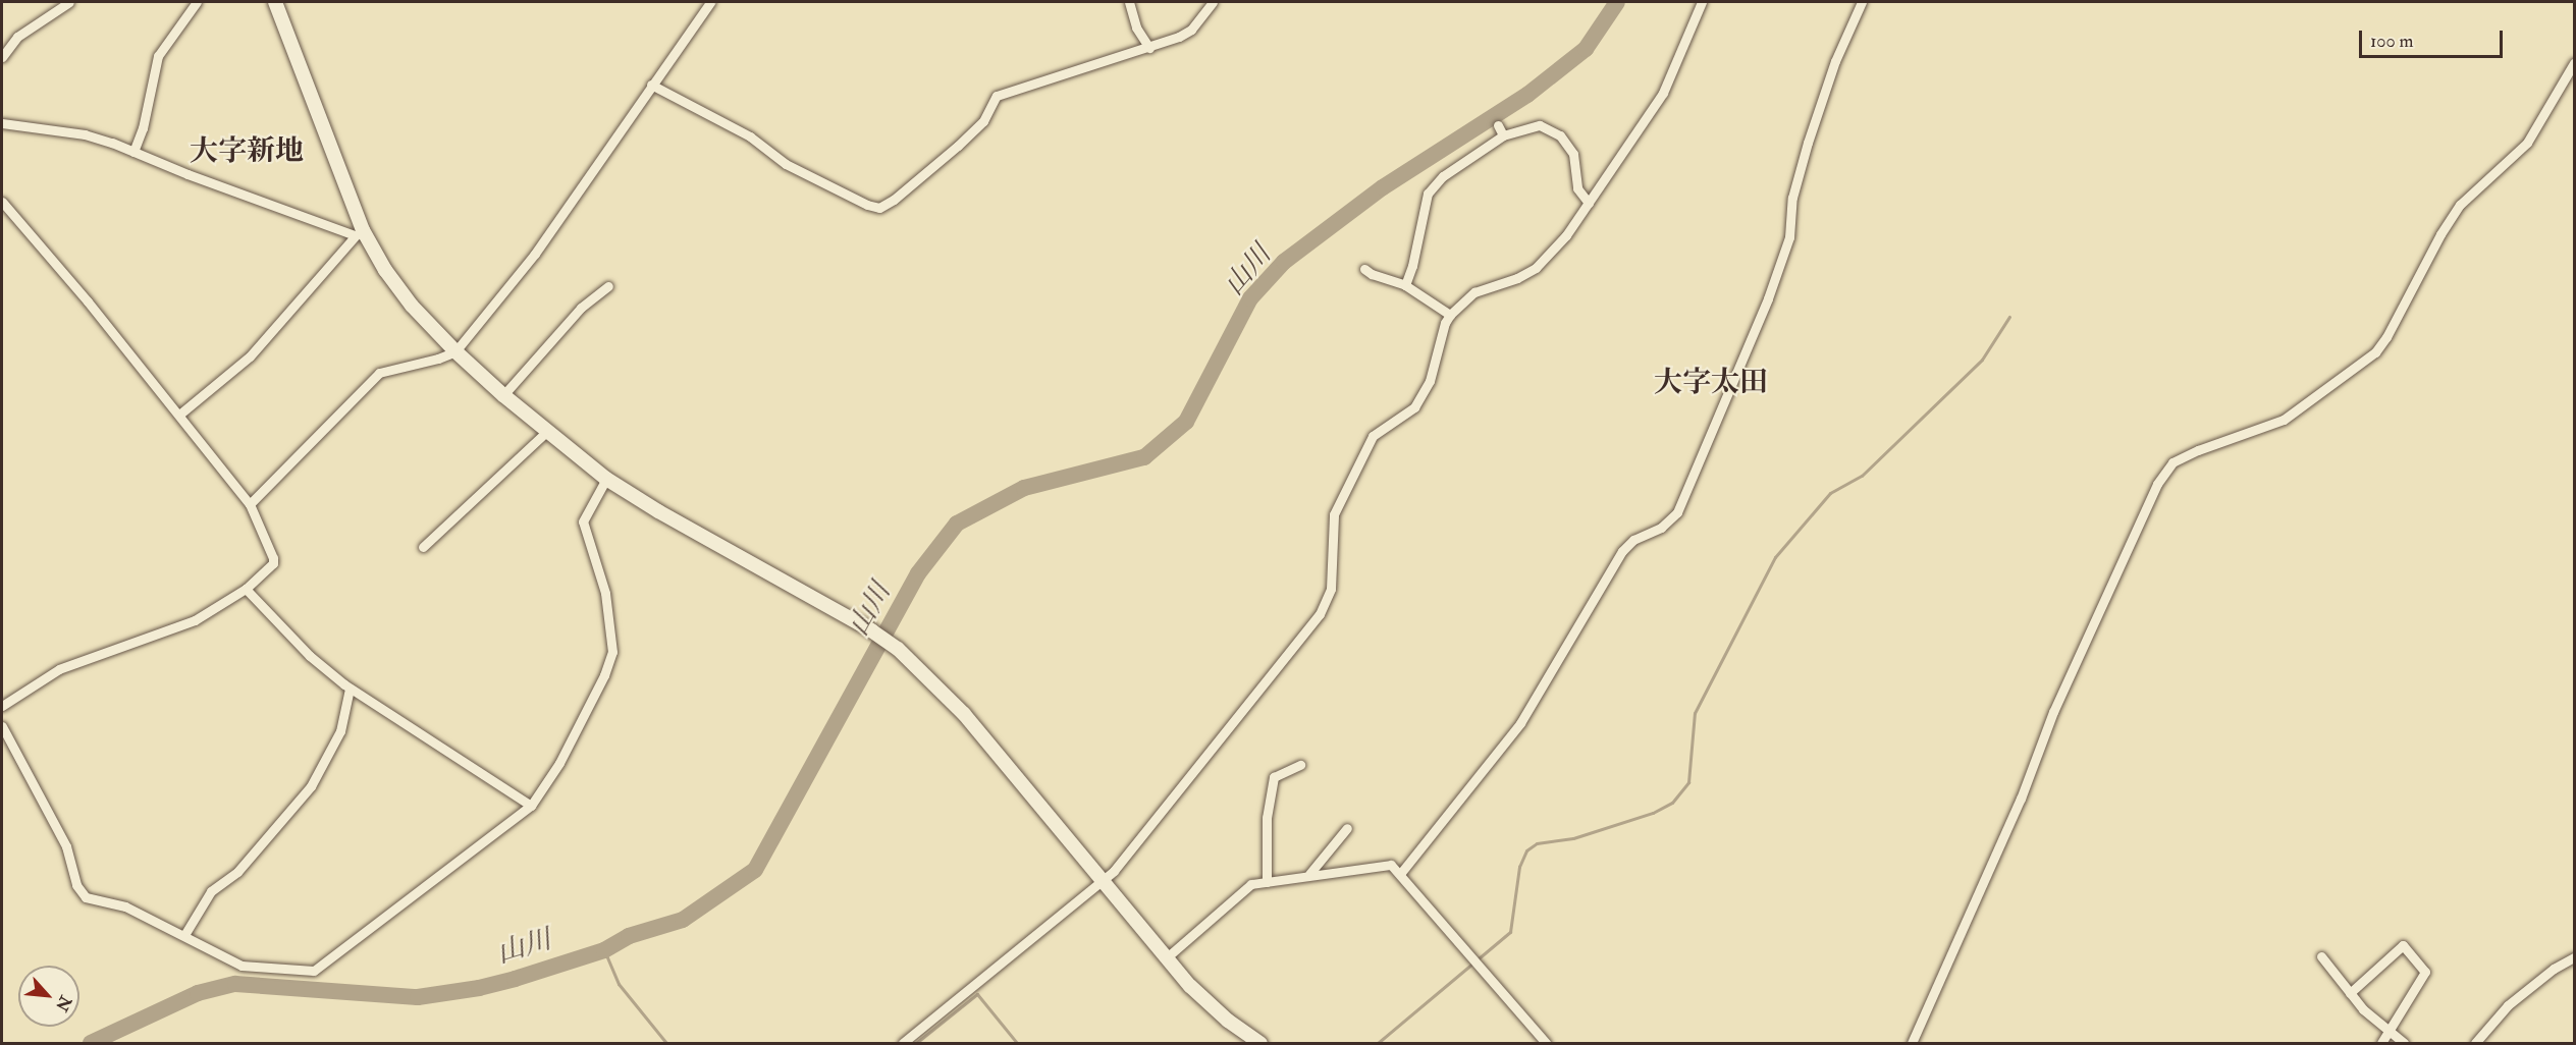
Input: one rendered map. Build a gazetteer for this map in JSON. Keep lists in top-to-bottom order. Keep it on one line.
{"districts":["大字新地","大字太田"],"water":["山川"],"scale_bar":"100 m","north":"bottom right"}
